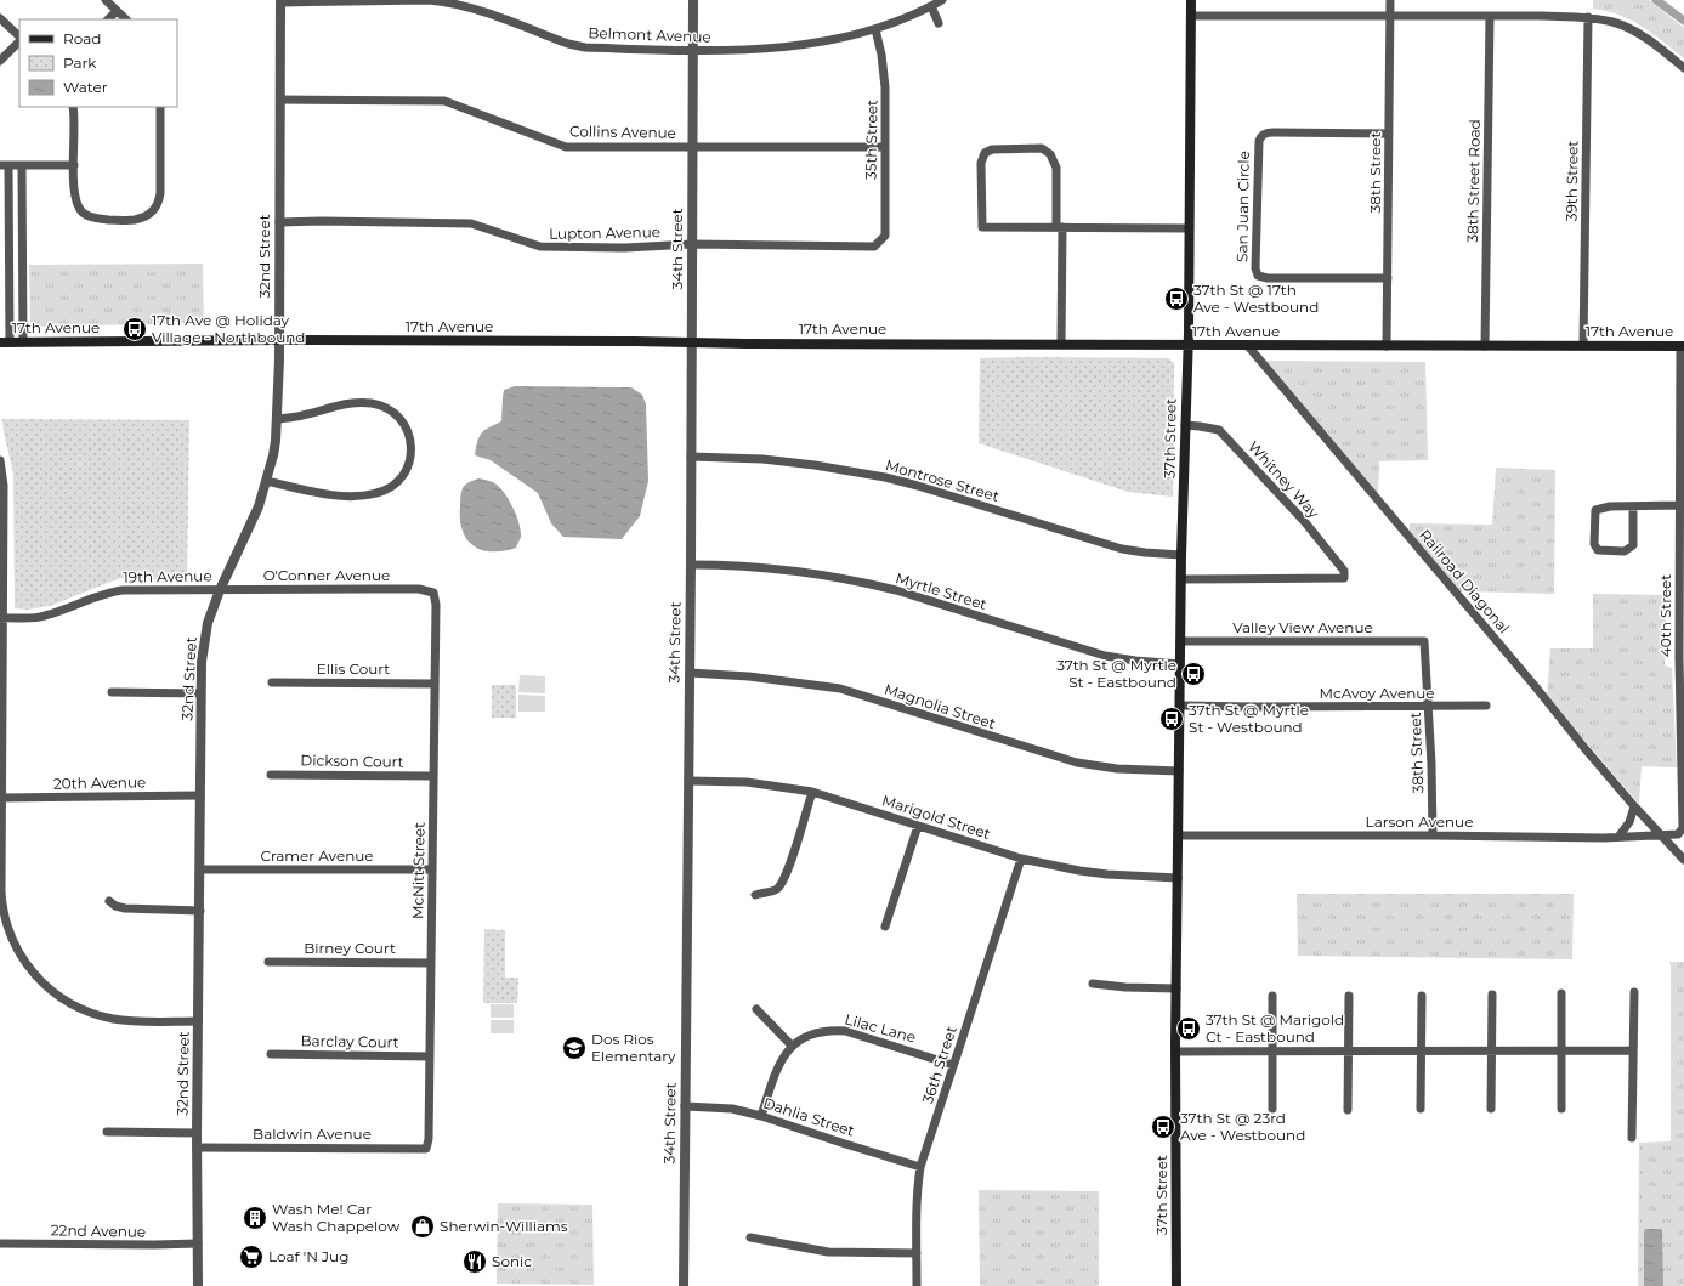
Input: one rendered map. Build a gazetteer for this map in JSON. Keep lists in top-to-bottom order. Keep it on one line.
{"streets":{"main road":["17th Avenue","37th Street"],"street":["Belmont Avenue","Collins Avenue","35th Street","38th Street","38th Street Road","39th Street","San Juan Circle","Lupton Avenue","34th Street","32nd Street","Whitney Way","Montrose Street","O'Conner Avenue","19th Avenue","Railroad Diagonal","Myrtle Street","40th Street","Valley View Avenue","Ellis Court","McAvoy Avenue","Magnolia Street","Dickson Court","20th Avenue","Marigold Street","Larson Avenue","Cramer Avenue","McNitt Street","Birney Court","Lilac Lane","Barclay Court","36th Street","Dahlia Street","Baldwin Avenue","22nd Avenue"]},"crossings":[["Belmont Avenue","35th Street"],["Belmont Avenue","34th Street"],["Belmont Avenue","32nd Street"],["Collins Avenue","35th Street"],["Collins Avenue","34th Street"],["Collins Avenue","32nd Street"],["35th Street","Lupton Avenue"],["38th Street","San Juan Circle"],["38th Street","17th Avenue"],["38th Street","Valley View Avenue"],["38th Street","McAvoy Avenue"],["38th Street","Larson Avenue"],["38th Street Road","17th Avenue"],["39th Street","17th Avenue"],["Lupton Avenue","34th Street"],["Lupton Avenue","32nd Street"],["34th Street","17th Avenue"],["34th Street","Montrose Street"],["34th Street","Myrtle Street"],["34th Street","Magnolia Street"],["34th Street","Marigold Street"],["34th Street","Dahlia Street"],["32nd Street","17th Avenue"],["32nd Street","O'Conner Avenue"],["32nd Street","19th Avenue"],["32nd Street","20th Avenue"],["32nd Street","Cramer Avenue"],["32nd Street","Baldwin Avenue"],["32nd Street","22nd Avenue"],["17th Avenue","37th Street"],["17th Avenue","Railroad Diagonal"],["17th Avenue","40th Street"],["37th Street","Whitney Way"],["37th Street","Montrose Street"],["37th Street","Myrtle Street"],["37th Street","Valley View Avenue"],["37th Street","McAvoy Avenue"],["37th Street","Magnolia Street"],["37th Street","Marigold Street"],["37th Street","Larson Avenue"],["O'Conner Avenue","19th Avenue"],["O'Conner Avenue","McNitt Street"],["Railroad Diagonal","40th Street"],["Railroad Diagonal","Larson Avenue"],["40th Street","Larson Avenue"],["Ellis Court","McNitt Street"],["Dickson Court","McNitt Street"],["Marigold Street","36th Street"],["Cramer Avenue","McNitt Street"],["McNitt Street","Birney Court"],["McNitt Street","Barclay Court"],["McNitt Street","Baldwin Avenue"],["Lilac Lane","36th Street"],["Lilac Lane","Dahlia Street"],["36th Street","Dahlia Street"]],"places":{"bus stop":["37th St @ 17th Ave - Westbound","17th Ave @ Holiday Village - Northbound","37th St @ Myrtle St - Eastbound","37th St @ Myrtle St - Westbound","37th St @ Marigold Ct - Eastbound","37th St @ 23rd Ave - Westbound"],"school or university":["Dos Rios Elementary"],"building":["Wash Me! Car Wash Chappelow"],"shop":["Sherwin-Williams"],"supermarket":["Loaf 'N Jug"],"restaurant":["Sonic"]},"legend":["Road","Park","Water"]}
